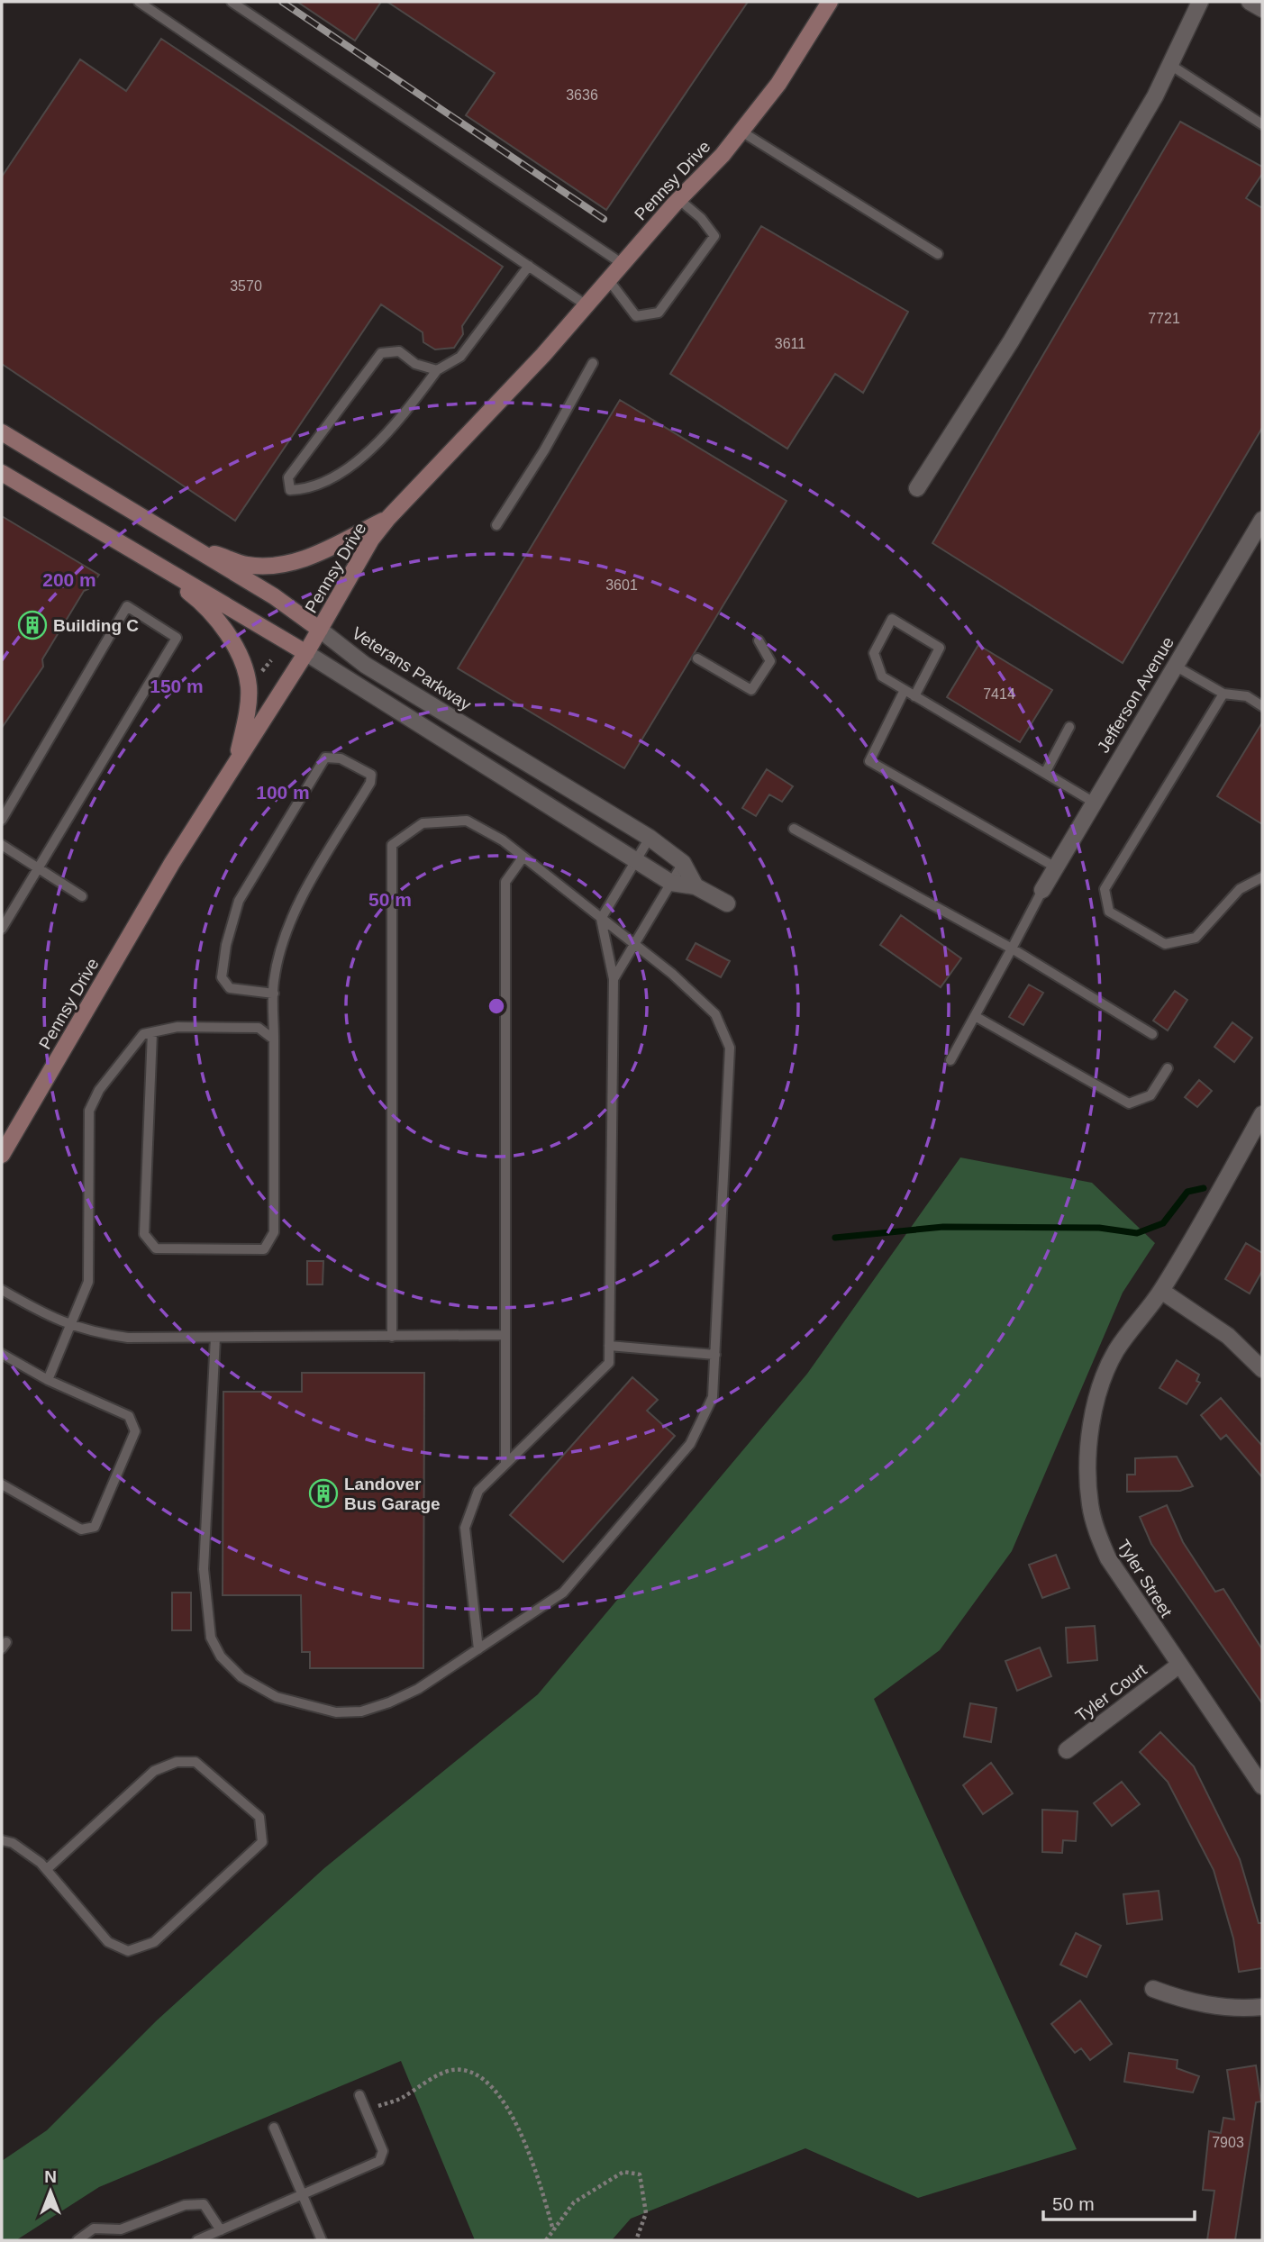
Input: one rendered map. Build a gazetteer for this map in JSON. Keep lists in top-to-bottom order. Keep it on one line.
{"streets":{"main road":["Pennsy Drive","Veterans Parkway"],"street":["Jefferson Avenue","Tyler Street","Tyler Court"]},"crossings":[["Pennsy Drive","Veterans Parkway"],["Tyler Street","Tyler Court"]],"places":{"building":["Building C","Landover Bus Garage"]},"house_numbers":["3636","3570","7721","3611","3601","7414","7903"],"scale_bar":"50 m","north":"top","rings":["200 m","150 m","100 m","50 m"]}
